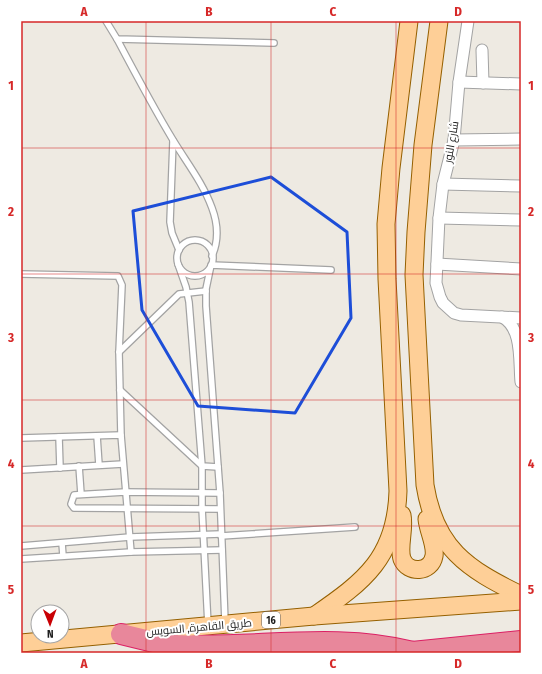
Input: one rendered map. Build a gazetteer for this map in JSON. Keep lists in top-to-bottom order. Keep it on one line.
{"streets":{"highway":["16"],"main road":["طريق القاهرة, السويس"],"street":["شارع النور"]},"crossings":[["16","طريق القاهرة, السويس"]],"north":"bottom","grid":{"columns":["A","B","C","D"],"rows":["1","2","3","4","5"]}}
